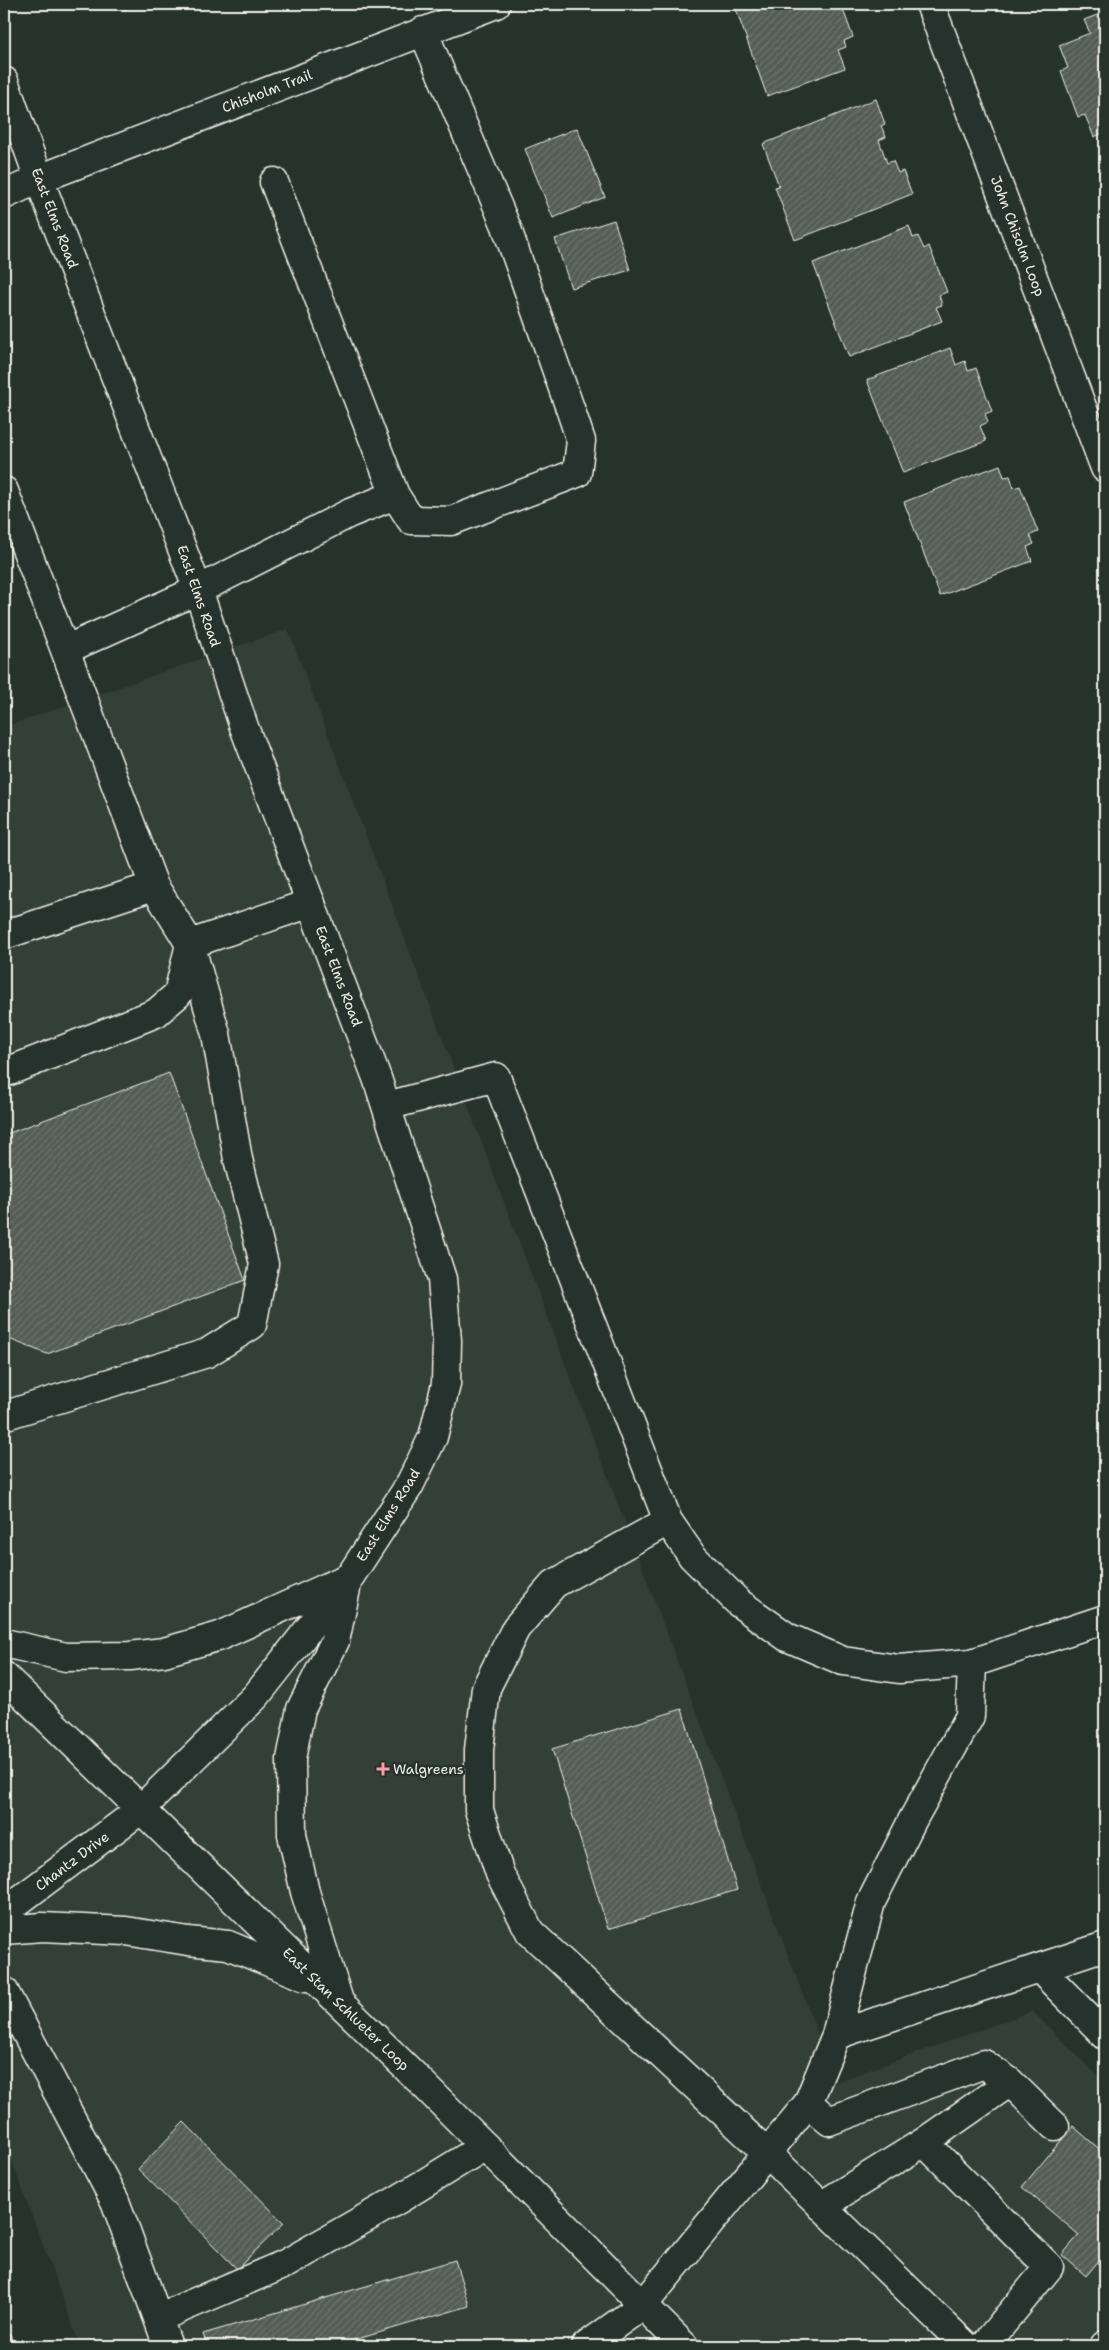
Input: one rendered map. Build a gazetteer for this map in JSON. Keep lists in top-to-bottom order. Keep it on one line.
{"streets":{"main road":["Chisholm Trail","East Elms Road","John Chisolm Loop","Chantz Drive","East Stan Schlueter Loop"]},"crossings":[["Chisholm Trail","East Elms Road"],["East Elms Road","Chantz Drive"],["East Elms Road","East Stan Schlueter Loop"],["Chantz Drive","East Stan Schlueter Loop"]],"places":{"health":["Walgreens"]}}
